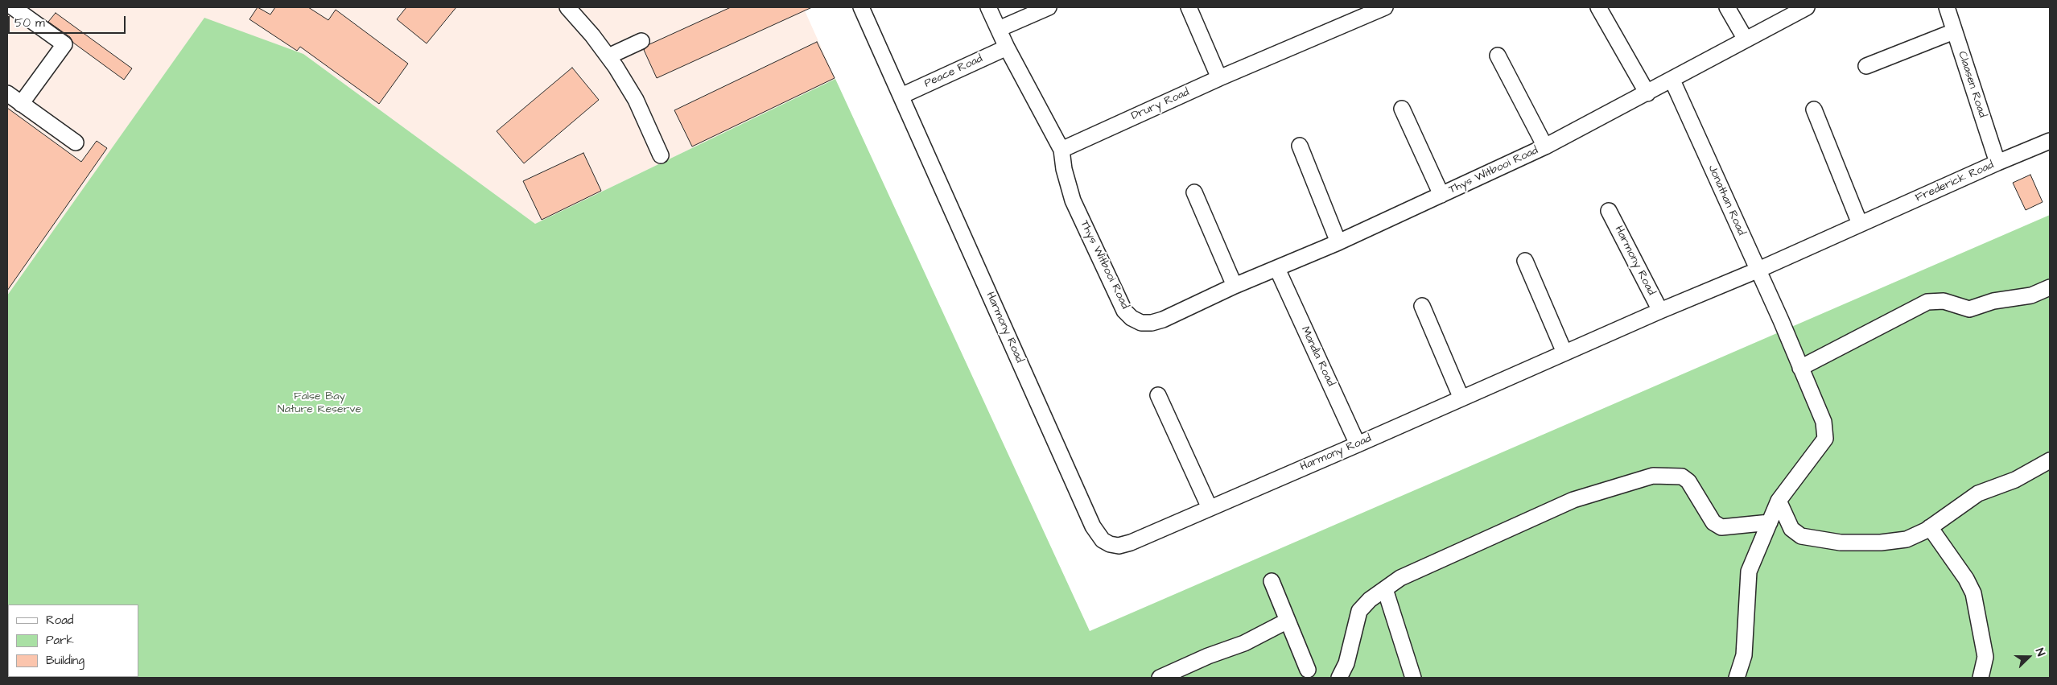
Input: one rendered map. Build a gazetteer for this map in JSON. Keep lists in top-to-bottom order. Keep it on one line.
{"streets":{"street":["Peace Road","Claasen Road","Drury Road","Thys Witbooi Road","Frederick Road","Jonathan Road","Harmony Road","Mandla Road"]},"crossings":[["Peace Road","Harmony Road"],["Claasen Road","Frederick Road"],["Drury Road","Thys Witbooi Road"],["Thys Witbooi Road","Jonathan Road"],["Thys Witbooi Road","Mandla Road"],["Frederick Road","Jonathan Road"],["Frederick Road","Harmony Road"],["Jonathan Road","Harmony Road"],["Harmony Road","Mandla Road"]],"parks":["False Bay Nature Reserve"],"legend":["Road","Park","Building"],"scale_bar":"50 m","north":"right"}
